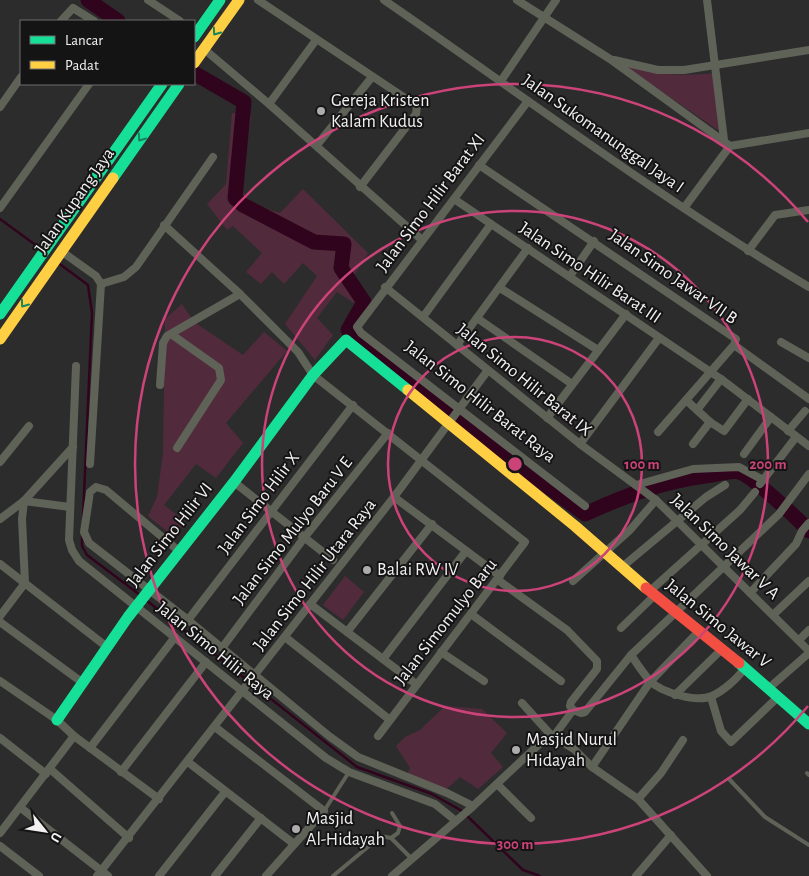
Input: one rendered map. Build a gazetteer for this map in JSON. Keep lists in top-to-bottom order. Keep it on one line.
{"streets":{"street":["Jalan Sukomanunggal Jaya I","Jalan Kupang Jaya","Jalan Simo Hilir Barat XI","Jalan Simo Hilir Barat III","Jalan Simo Jawar VII B","Jalan Simo Hilir Barat IX","Jalan Simo Hilir Barat Raya","Jalan Simo Hilir X","Jalan Simo Mulyo Baru V E","Jalan Simo Hilir VI","Jalan Simo Jawar V A","Jalan Simo Hilir Utara Raya","Jalan Simomulyo Baru","Jalan Simo Jawar V","Jalan Simo Hilir Raya"]},"crossings":[["Jalan Sukomanunggal Jaya I","Jalan Simo Hilir Barat XI"],["Jalan Simo Hilir Barat XI","Jalan Simo Hilir Barat III"],["Jalan Simo Hilir Barat XI","Jalan Simo Jawar VII B"],["Jalan Simo Hilir Barat XI","Jalan Simo Hilir Barat IX"],["Jalan Simo Hilir Barat XI","Jalan Simo Hilir Barat Raya"],["Jalan Simo Hilir Barat III","Jalan Simo Jawar VII B"],["Jalan Simo Hilir Barat IX","Jalan Simo Jawar V A"],["Jalan Simo Hilir Barat IX","Jalan Simo Hilir Utara Raya"],["Jalan Simo Hilir Barat Raya","Jalan Simo Hilir VI"],["Jalan Simo Hilir Barat Raya","Jalan Simo Jawar V A"],["Jalan Simo Hilir Barat Raya","Jalan Simo Hilir Utara Raya"],["Jalan Simo Hilir Barat Raya","Jalan Simo Jawar V"],["Jalan Simo Hilir X","Jalan Simo Hilir Raya"],["Jalan Simo Mulyo Baru V E","Jalan Simo Hilir Raya"],["Jalan Simo Hilir VI","Jalan Simo Hilir Raya"],["Jalan Simo Jawar V A","Jalan Simo Jawar V"],["Jalan Simo Hilir Utara Raya","Jalan Simomulyo Baru"],["Jalan Simo Hilir Utara Raya","Jalan Simo Hilir Raya"]],"places":["Gereja Kristen Kalam Kudus","Balai RW IV","Masjid Nurul Hidayah","Masjid Al-Hidayah"],"legend":["Lancar","Padat"],"north":"bottom right","rings":["100 m","200 m","300 m"]}
